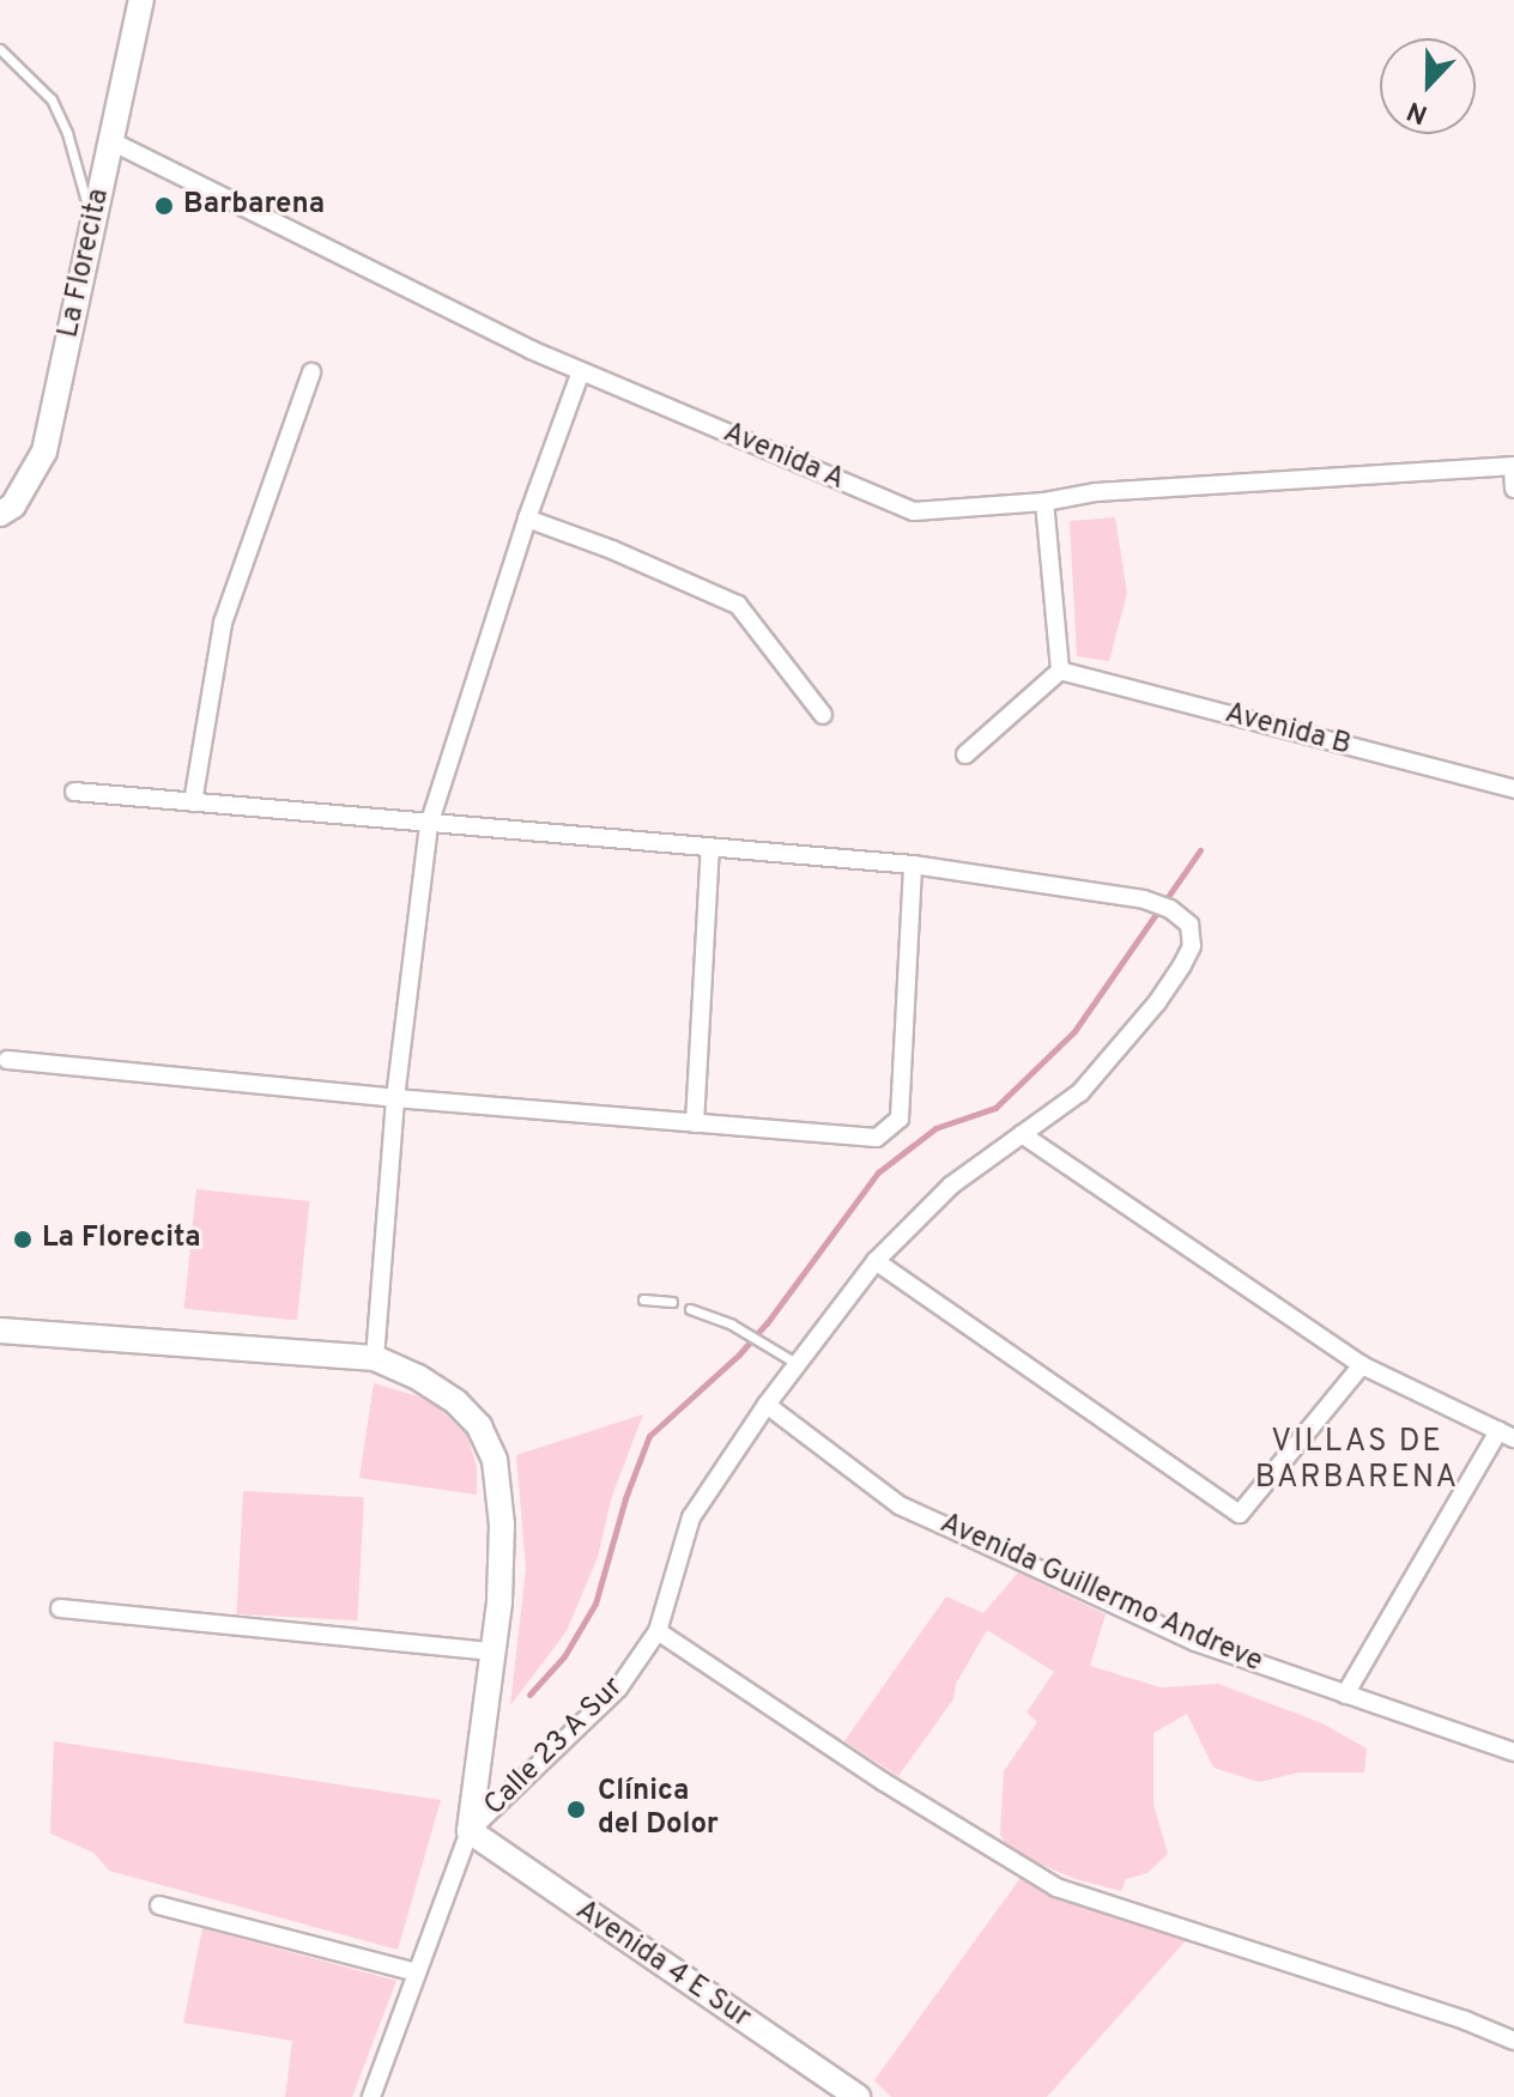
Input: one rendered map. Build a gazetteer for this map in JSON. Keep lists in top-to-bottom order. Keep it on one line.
{"streets":{"street":["La Florecita","Avenida A","Avenida B","Avenida Guillermo Andreve","Calle 23 A Sur","Avenida 4 E Sur"]},"crossings":[["La Florecita","Avenida A"],["Avenida Guillermo Andreve","Calle 23 A Sur"],["Calle 23 A Sur","Avenida 4 E Sur"]],"districts":["VILLAS DE BARBARENA"],"places":["Barbarena","La Florecita","Clínica del Dolor"],"north":"bottom"}
